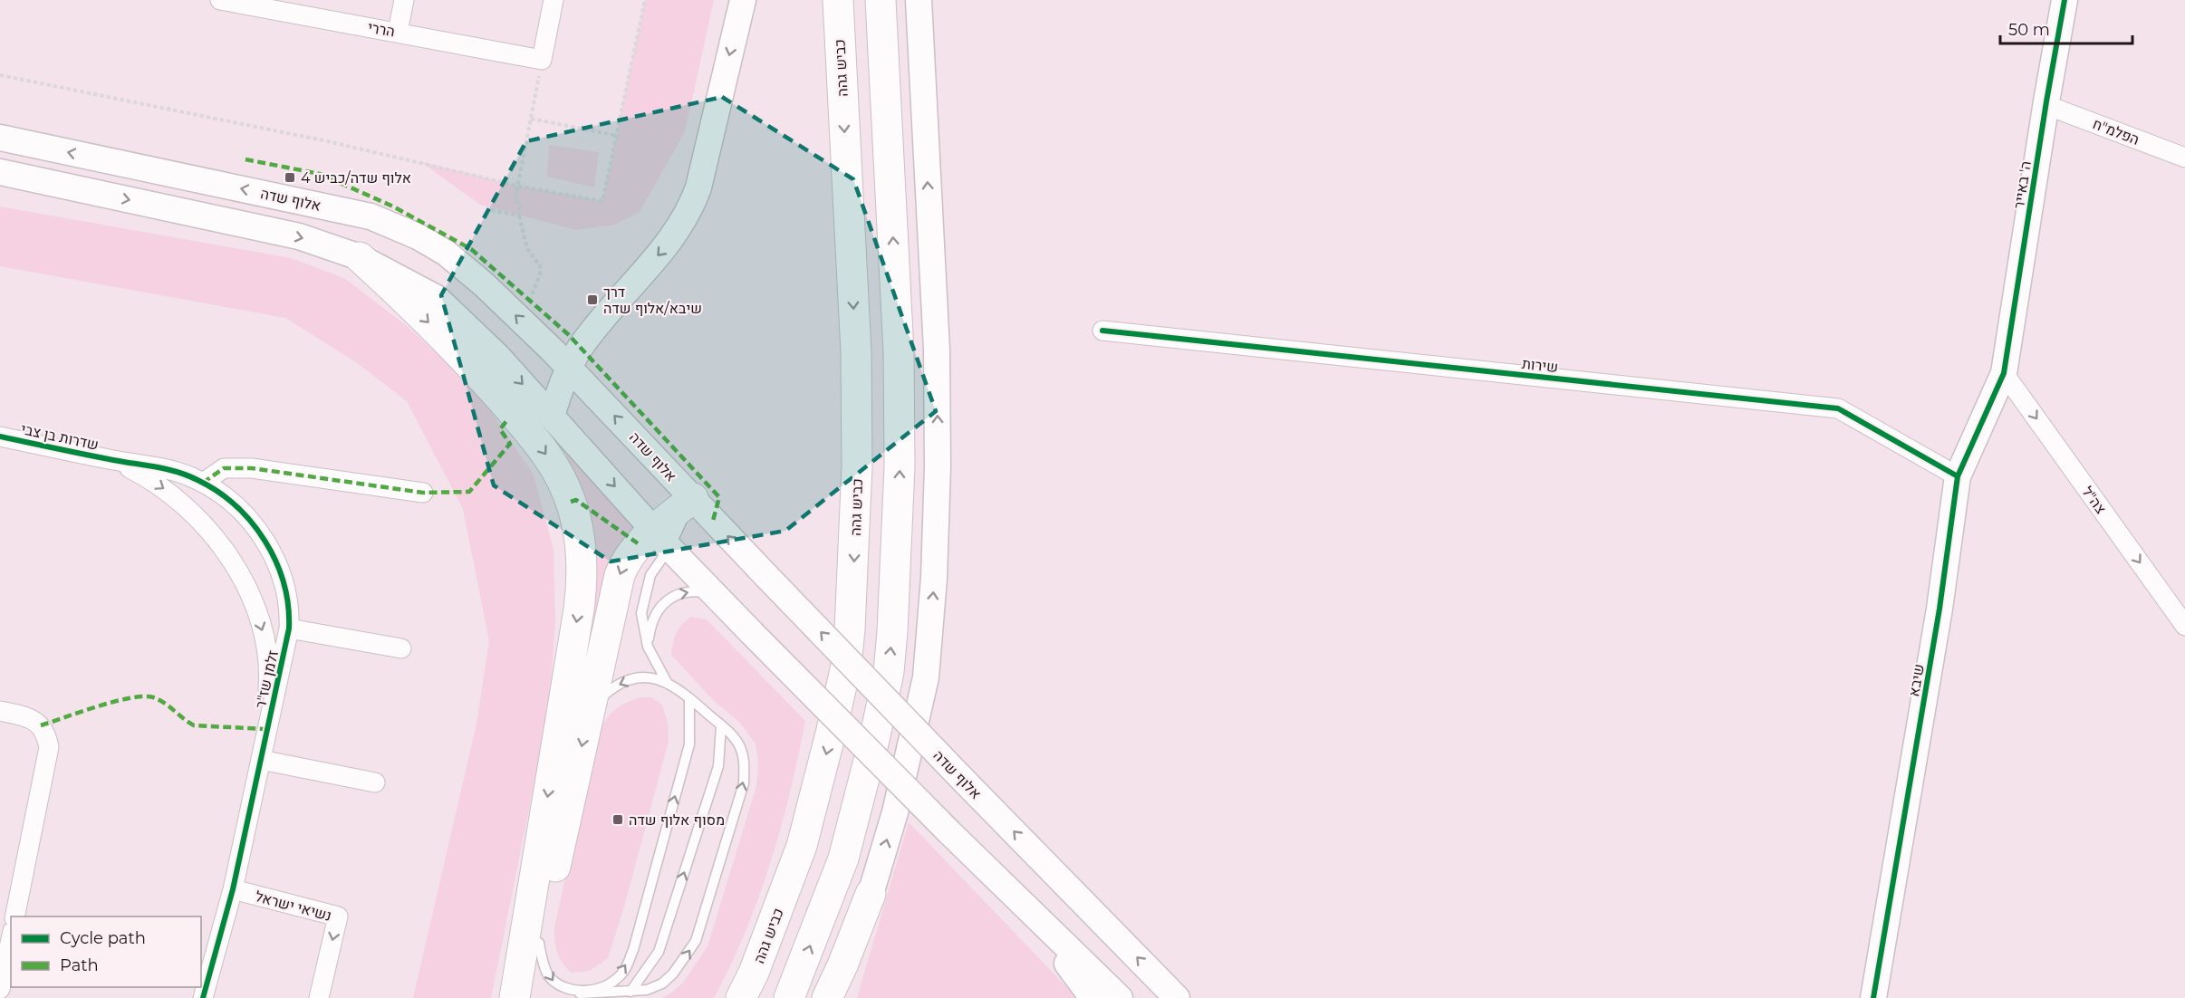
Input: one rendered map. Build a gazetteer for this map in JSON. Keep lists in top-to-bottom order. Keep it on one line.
{"streets":{"highway":["כביש גהה"],"main road":["ה' באייר","אלוף שדה","שיבא"],"street":["הררי","הפלמ\"ח","שירות","שדרות בן צבי","צה\"ל","זלמן שז\"ר","נשיאי ישראל"]},"crossings":[["הפלמ\"ח","ה' באייר"],["ה' באייר","צה\"ל"],["ה' באייר","שיבא"],["שירות","שיבא"],["שדרות בן צבי","זלמן שז\"ר"],["צה\"ל","שיבא"],["זלמן שז\"ר","נשיאי ישראל"]],"one_way":["צה\"ל"],"places":{"transit":["אלוף שדה/כביש 4","דרך שיבא/אלוף שדה","מסוף אלוף שדה"]},"legend":["Cycle path","Path"],"scale_bar":"50 m"}
